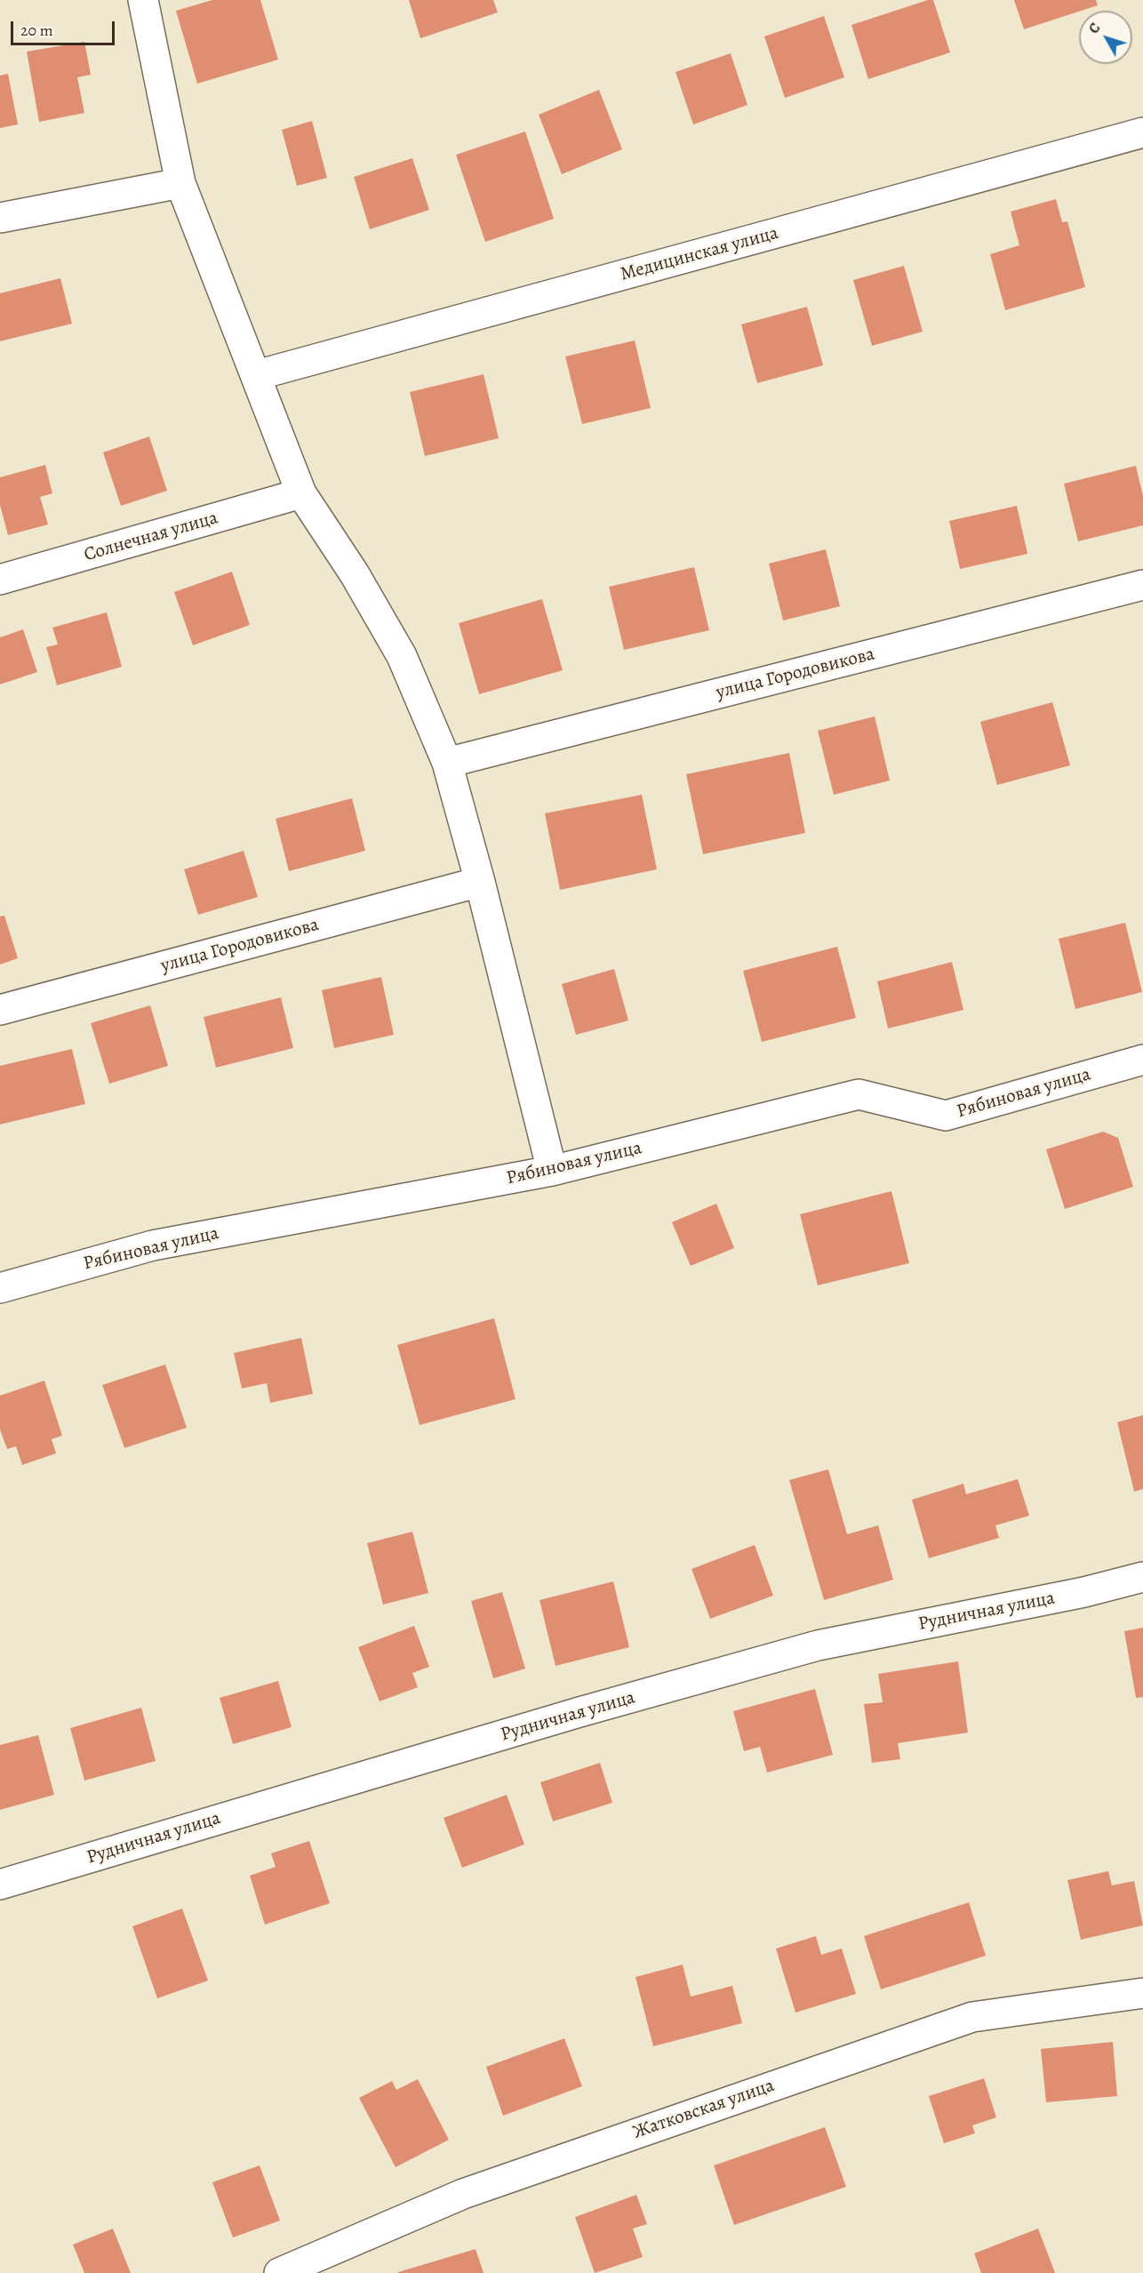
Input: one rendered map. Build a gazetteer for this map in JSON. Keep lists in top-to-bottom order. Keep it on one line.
{"streets":{"street":["Медицинская улица","Солнечная улица","улица Городовикова","Рябиновая улица","Рудничная улица","Жатковская улица"]},"scale_bar":"20 m","north":"top left"}
